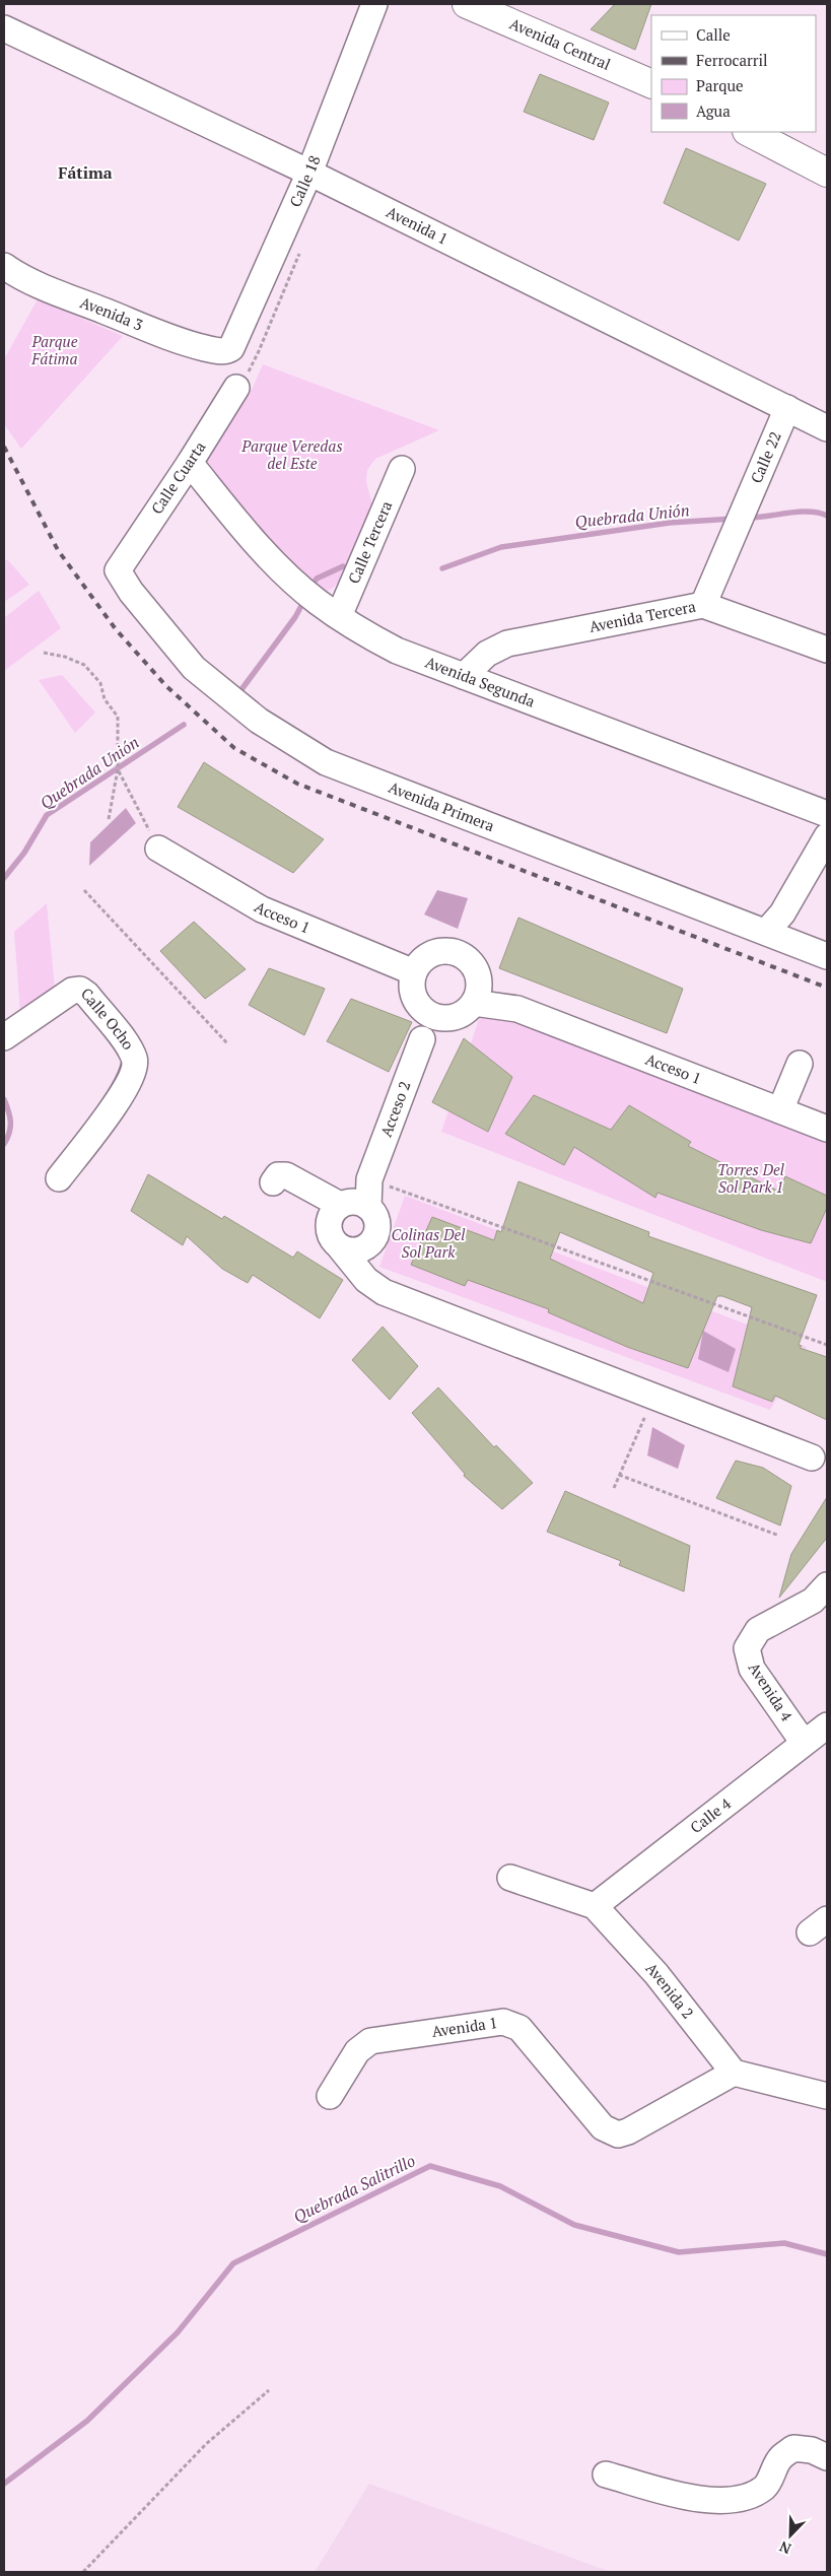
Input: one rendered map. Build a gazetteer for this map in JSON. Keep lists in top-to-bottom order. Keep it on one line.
{"streets":{"main road":["Avenida Central"],"street":["Calle 18","Avenida 1","Avenida 3","Calle 22","Calle Cuarta","Calle Tercera","Avenida Tercera","Avenida Segunda","Avenida Primera","Acceso 1","Calle Ocho","Acceso 2","Avenida 4","Calle 4","Avenida 2"]},"crossings":[["Calle 18","Avenida 1"],["Calle 18","Avenida 3"],["Avenida 1","Calle 22"],["Avenida 1","Avenida 2"],["Calle 22","Avenida Tercera"],["Calle Cuarta","Avenida Segunda"],["Calle Cuarta","Avenida Primera"],["Calle Tercera","Avenida Segunda"],["Avenida Tercera","Avenida Segunda"],["Acceso 1","Acceso 2"],["Avenida 4","Calle 4"],["Calle 4","Avenida 2"]],"districts":["Fátima"],"water":["Quebrada Unión","Quebrada Salitrillo"],"parks":["Parque Fátima","Parque Veredas del Este","Torres Del Sol Park 1","Colinas Del Sol Park"],"legend":["Calle","Ferrocarril","Parque","Agua"],"north":"bottom left"}
